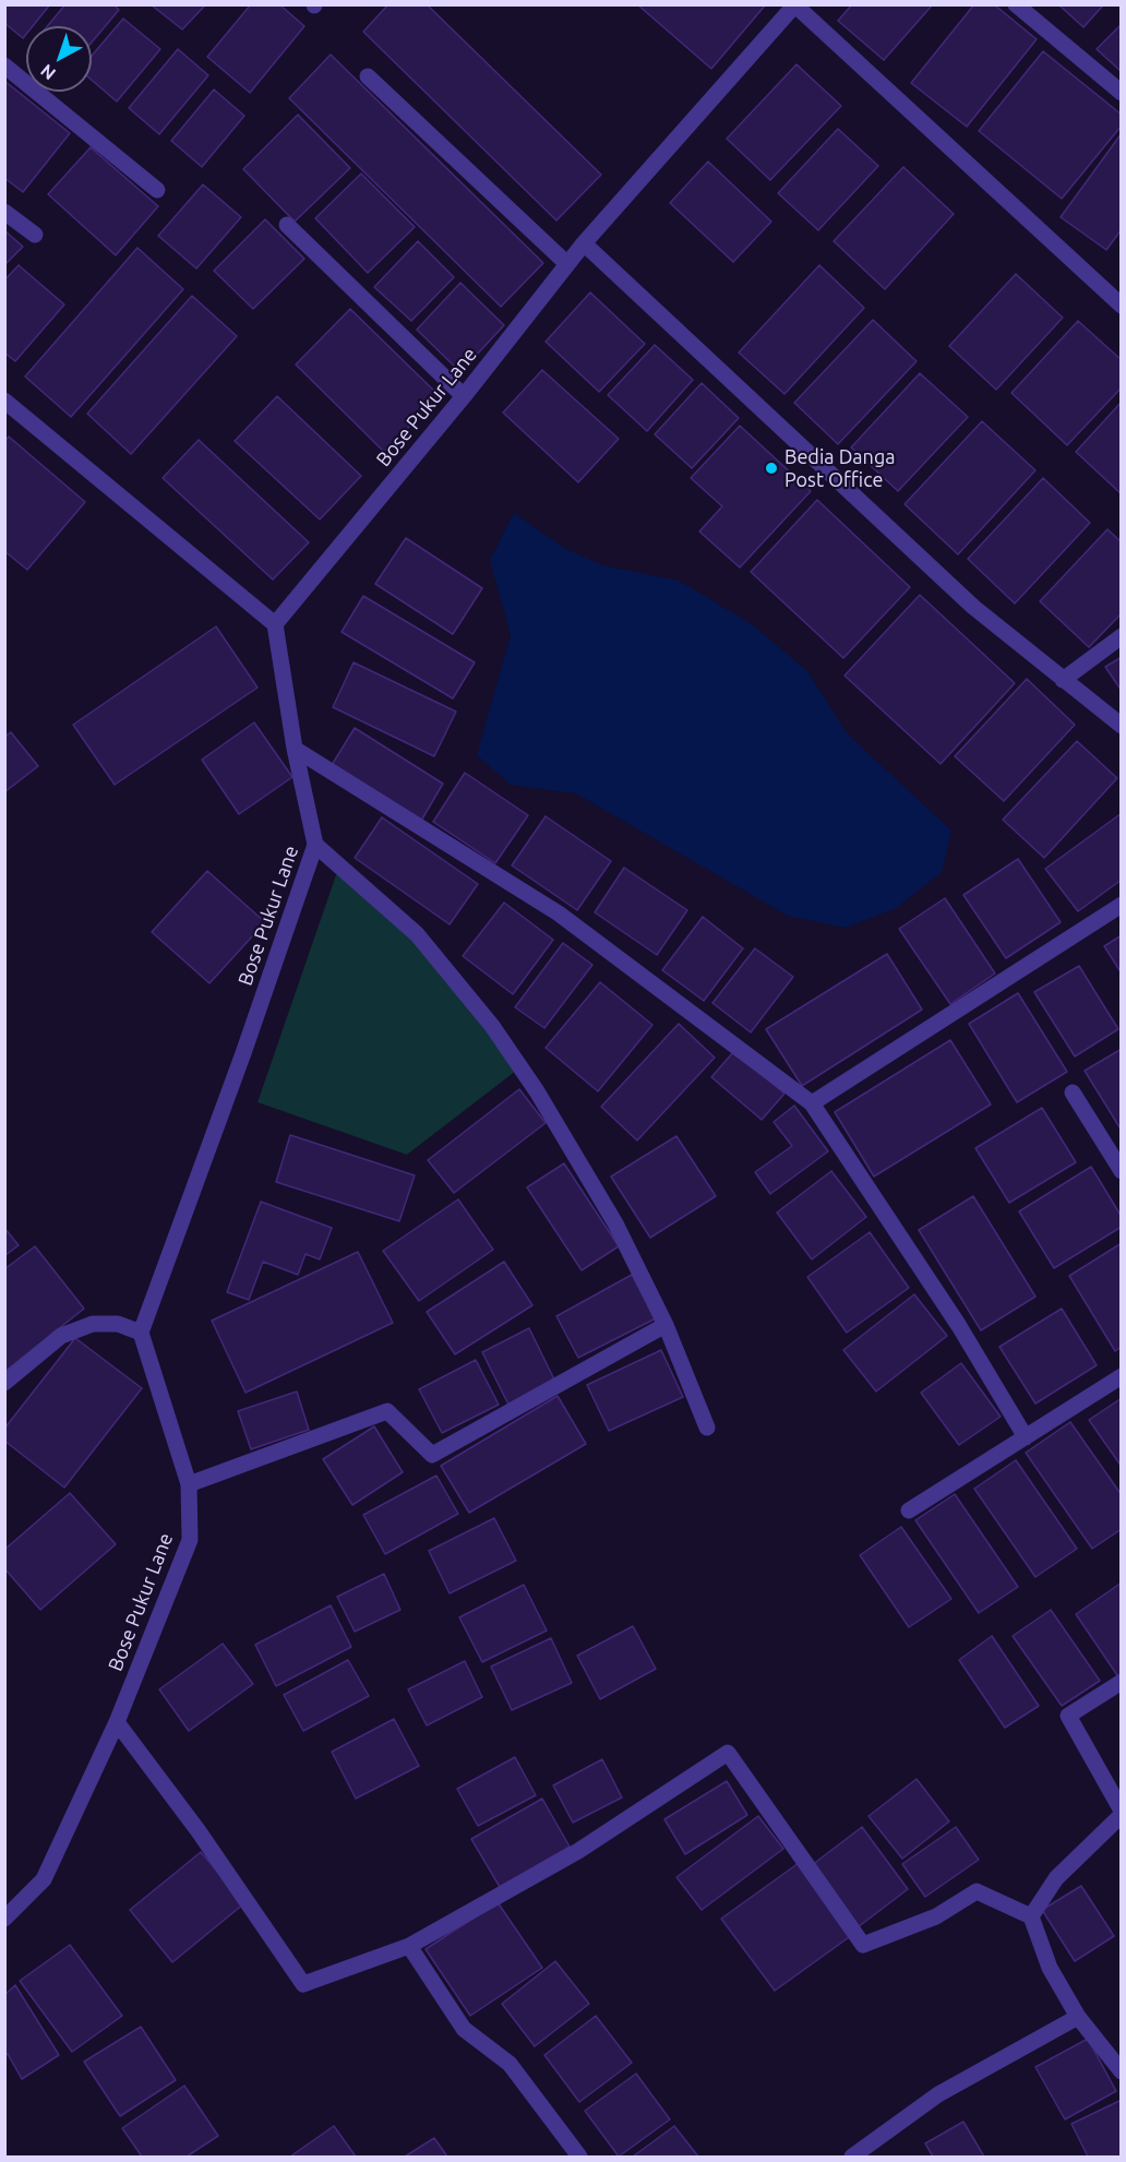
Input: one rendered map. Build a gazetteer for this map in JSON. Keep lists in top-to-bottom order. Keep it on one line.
{"streets":{"street":["Bose Pukur Lane"]},"places":["Bedia Danga Post Office"],"north":"bottom left"}
